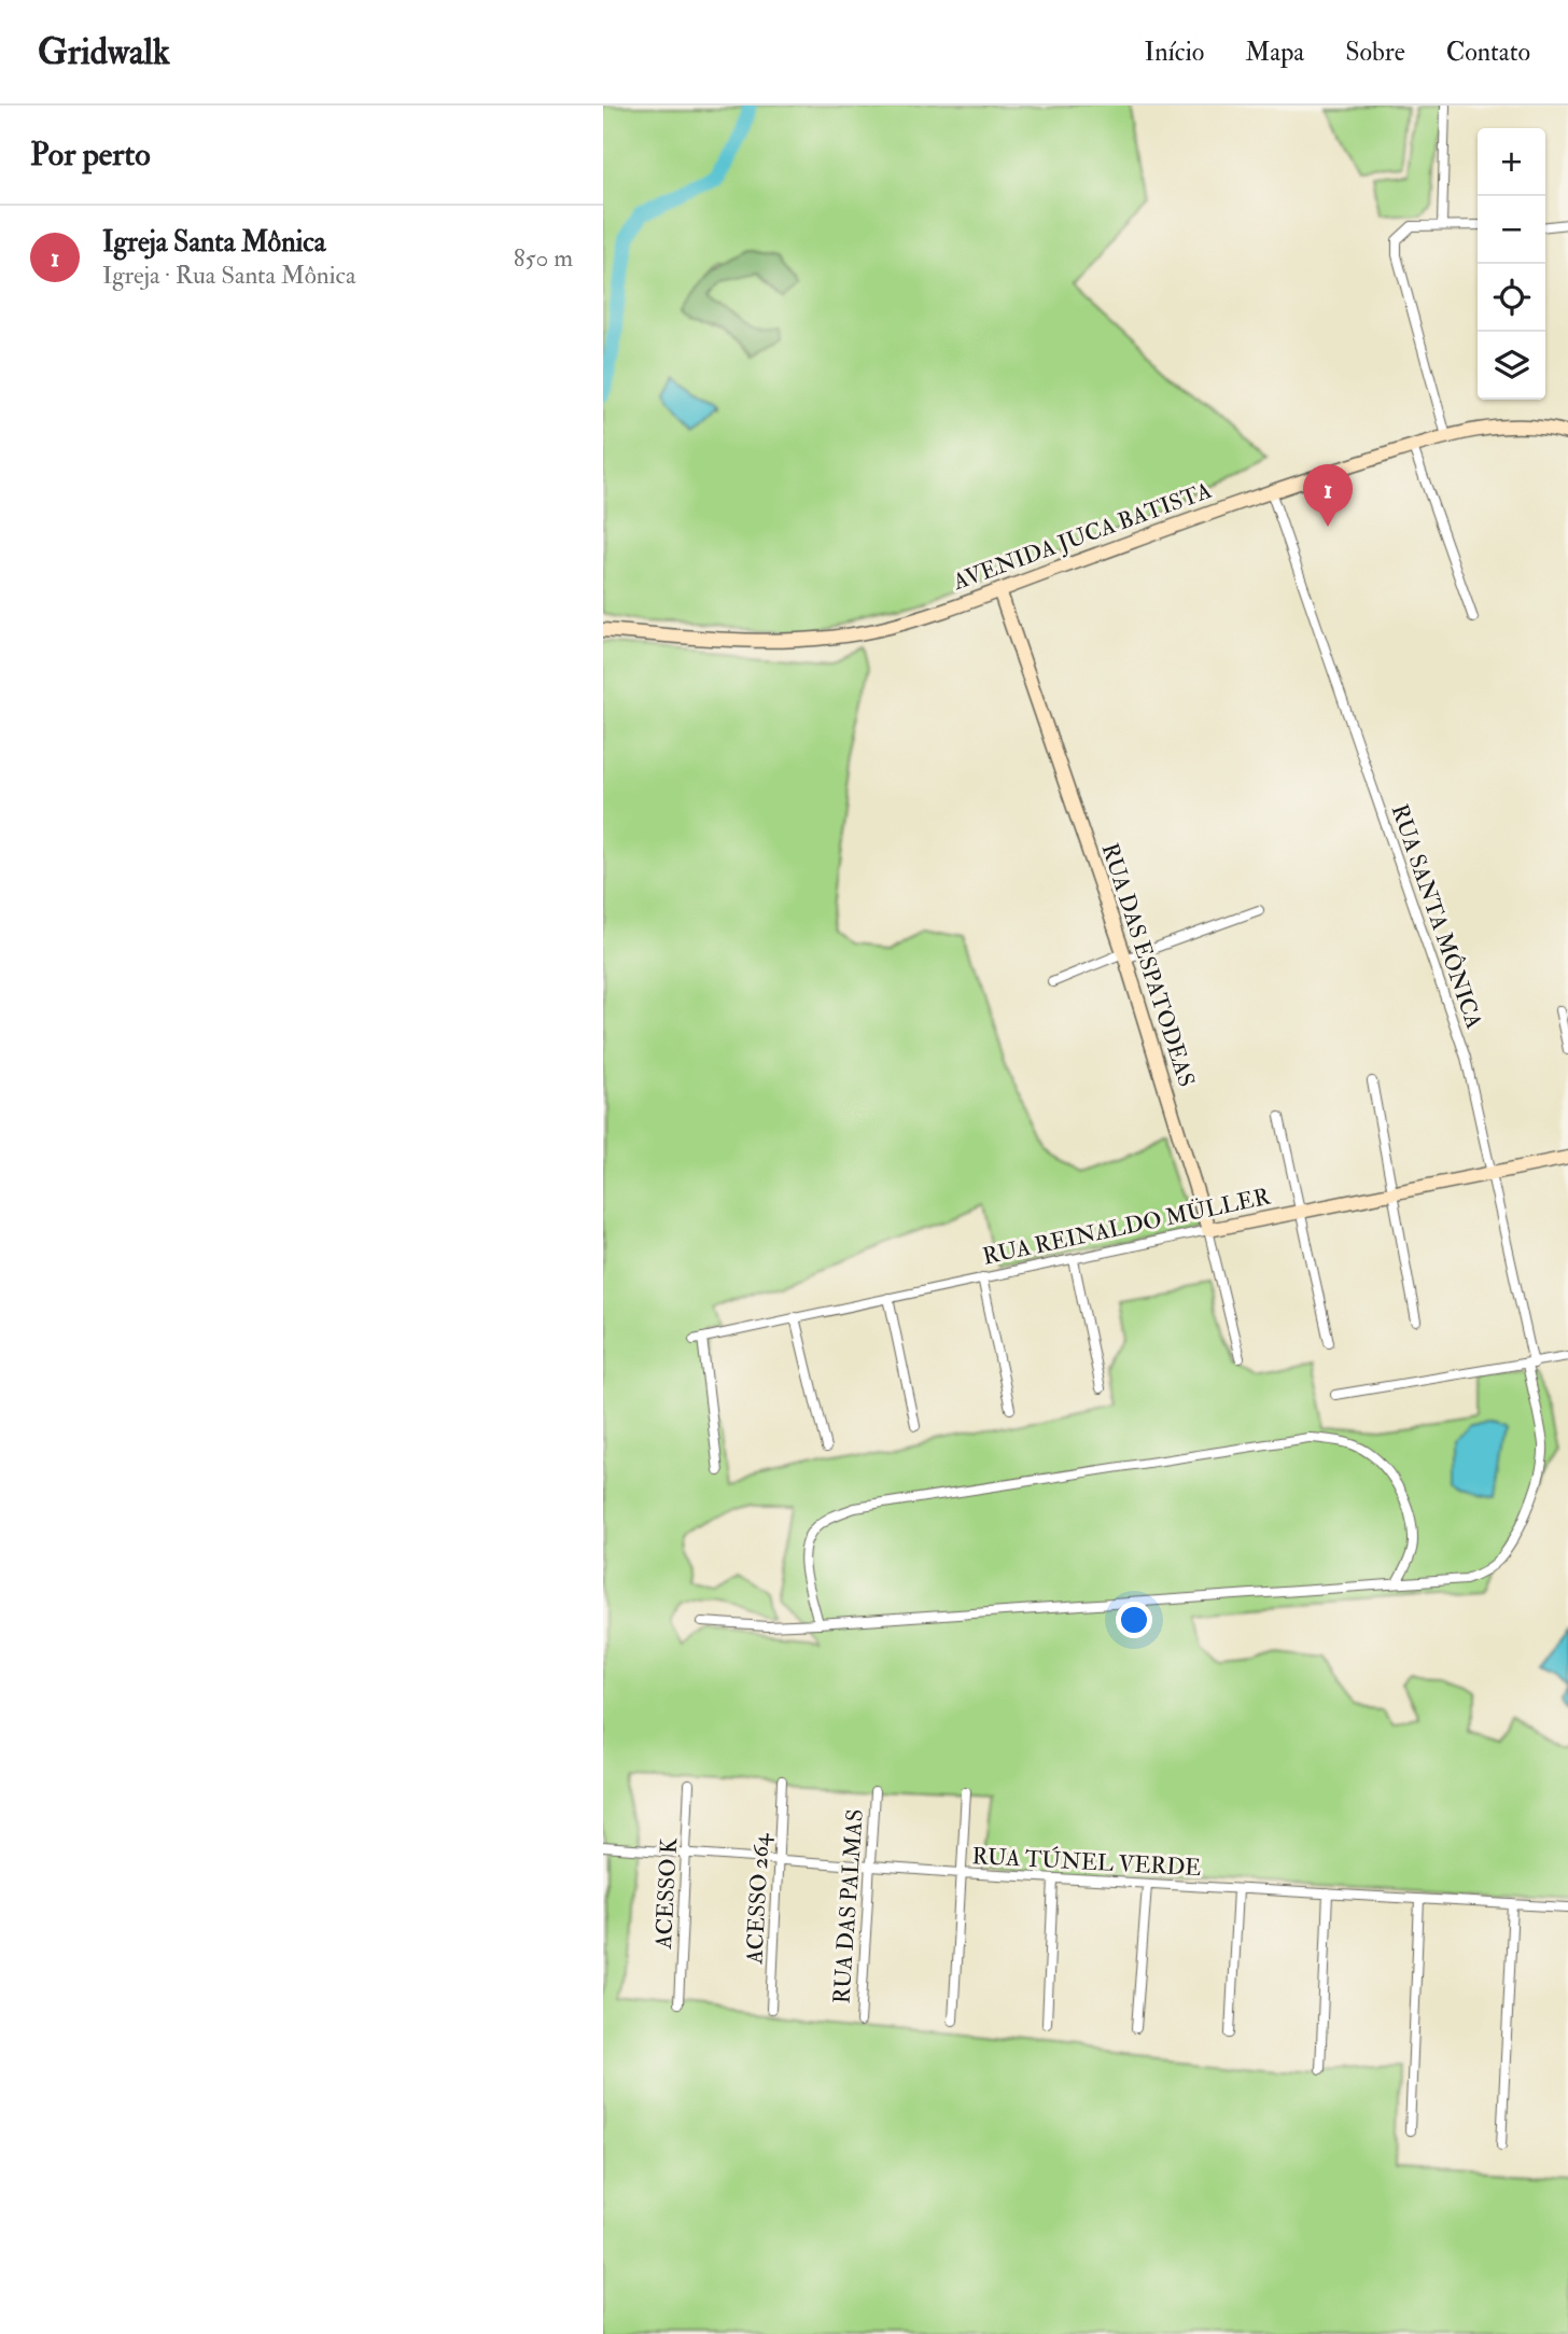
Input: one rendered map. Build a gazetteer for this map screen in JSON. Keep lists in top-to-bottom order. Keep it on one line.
{"streets":{"street":["AVENIDA JUCA BATISTA","RUA SANTA MÔNICA","RUA DAS ESPATODEAS","RUA REINALDO MÜLLER","RUA TÚNEL VERDE","ACESSO K","ACESSO 264","RUA DAS PALMAS"]},"crossings":[["AVENIDA JUCA BATISTA","RUA SANTA MÔNICA"],["AVENIDA JUCA BATISTA","RUA DAS ESPATODEAS"],["RUA SANTA MÔNICA","RUA REINALDO MÜLLER"],["RUA DAS ESPATODEAS","RUA REINALDO MÜLLER"],["RUA TÚNEL VERDE","ACESSO K"],["RUA TÚNEL VERDE","ACESSO 264"],["RUA TÚNEL VERDE","RUA DAS PALMAS"]],"page":{"header":"Gridwalk","nav":["Início","Mapa","Sobre","Contato"],"heading":"Por perto","map_buttons":["+","−"],"list":[{"mark":"1","name":"Igreja Santa Mônica","note":"Igreja · Rua Santa Mônica","value":"850 m"}],"pins":"1"}}
